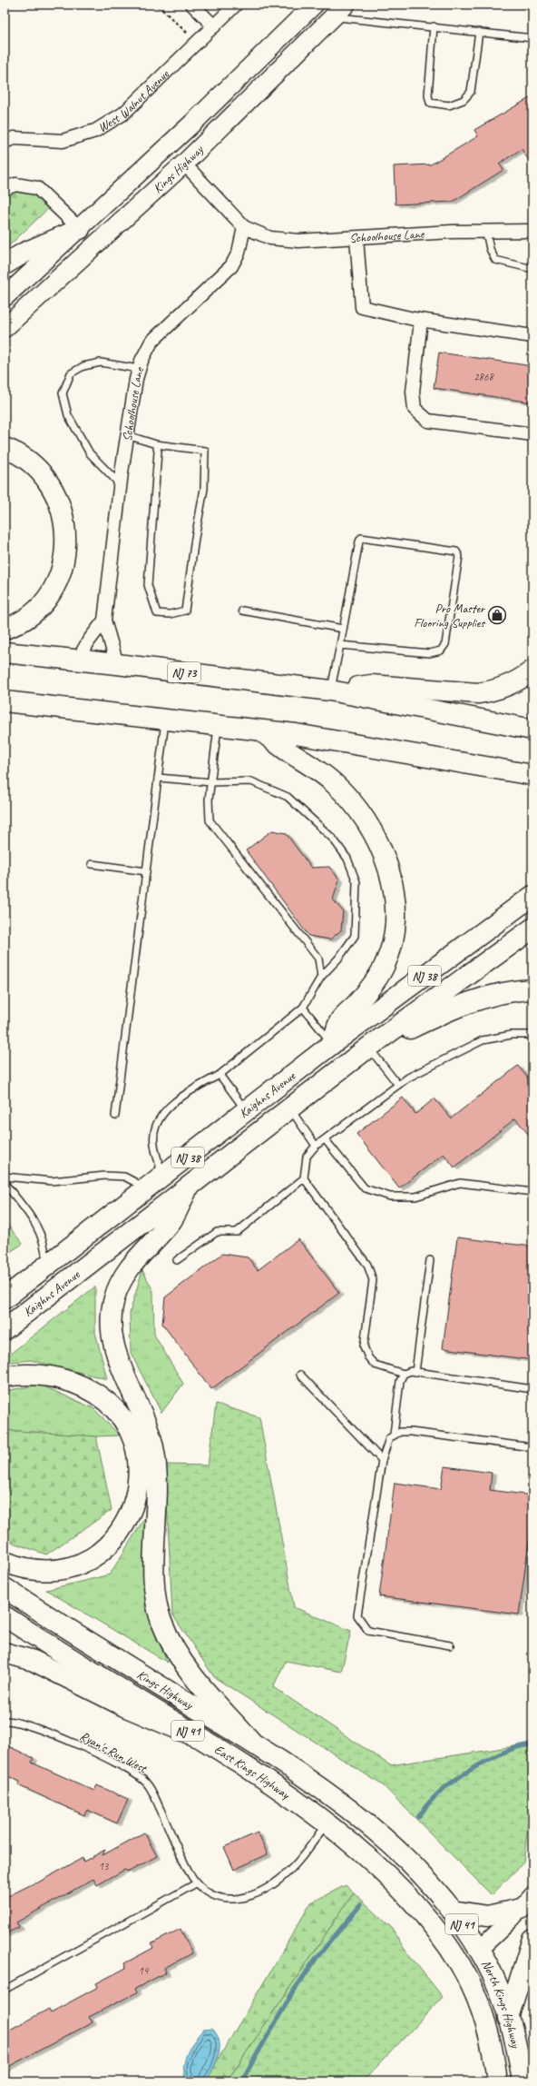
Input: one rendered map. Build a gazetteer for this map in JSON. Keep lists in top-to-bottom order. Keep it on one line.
{"streets":{"main road":["Kings Highway","NJ 73","NJ 38","Kaighns Avenue","NJ 41","East Kings Highway","North Kings Highway"],"street":["West Walnut Avenue","Schoolhouse Lane"],"lane":["Ryan's Run West"]},"crossings":[["Kings Highway","Schoolhouse Lane"],["Kings Highway","North Kings Highway"],["Schoolhouse Lane","NJ 73"],["Ryan's Run West","East Kings Highway"],["East Kings Highway","North Kings Highway"]],"places":{"shop":["Pro Master Flooring Supplies"]},"house_numbers":["2868","13","14"]}
